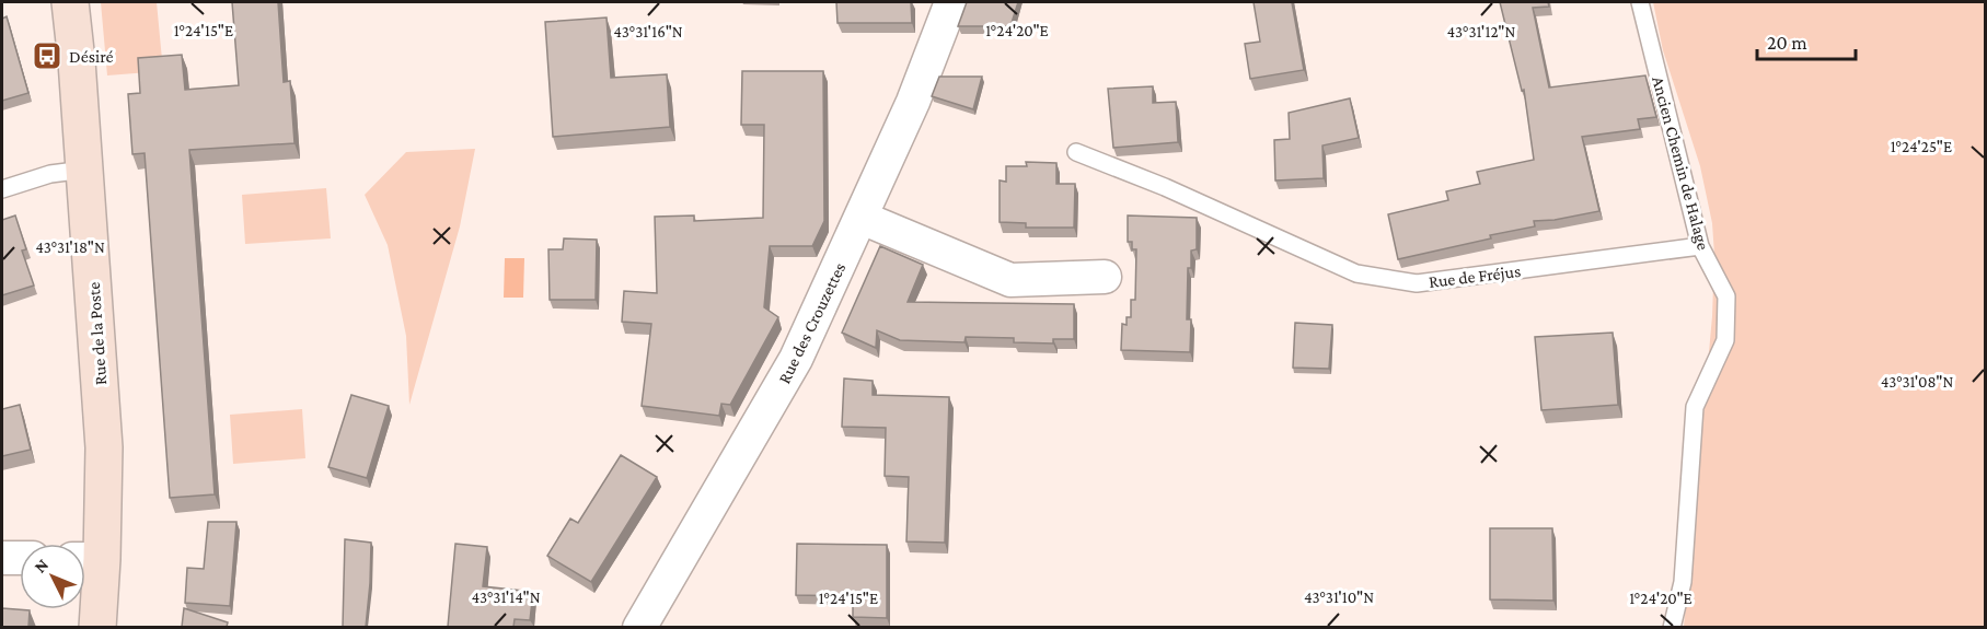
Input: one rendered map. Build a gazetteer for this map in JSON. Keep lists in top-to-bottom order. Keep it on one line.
{"streets":{"street":["Rue des Crouzettes","Rue de la Poste"],"lane":["Ancien Chemin de Halage","Rue de Fréjus"]},"crossings":[["Ancien Chemin de Halage","Rue de Fréjus"]],"places":{"bus stop":["Désiré"]},"scale_bar":"20 m","north":"top left","coordinates":["1°24'15\"E","1°24'20\"E","43°31'16\"N","43°31'12\"N","1°24'25\"E","43°31'18\"N","43°31'08\"N","43°31'14\"N","43°31'10\"N"]}
